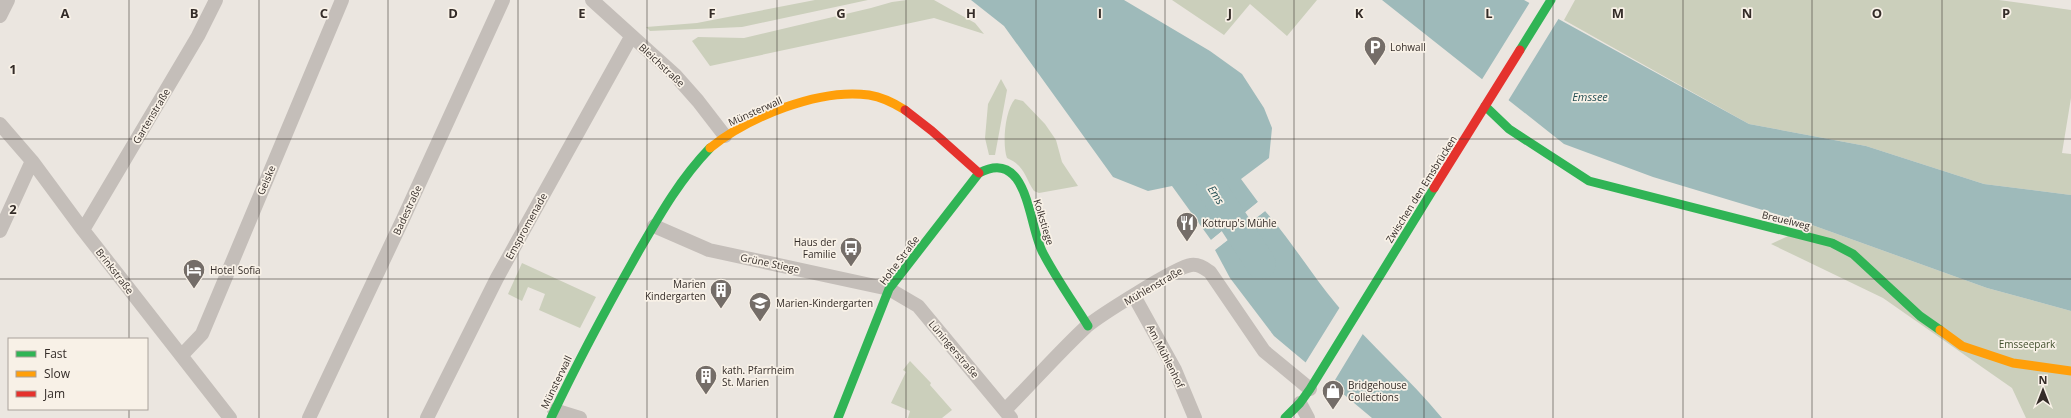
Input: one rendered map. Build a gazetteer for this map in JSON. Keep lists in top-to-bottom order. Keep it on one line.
{"streets":{"street":["Bleichstraße","Münsterwall","Gartenstraße","Geiske","Zwischen den Emsbrücken","Badestraße","Breuelweg","Kolkstiege","Emspromenade","Hohe Straße","Grüne Stiege","Brinkstraße","Mühlenstraße","Lüningerstraße","Am Mühlenhof"]},"crossings":[["Bleichstraße","Münsterwall"],["Bleichstraße","Emspromenade"],["Münsterwall","Kolkstiege"],["Münsterwall","Hohe Straße"],["Münsterwall","Grüne Stiege"],["Gartenstraße","Brinkstraße"],["Geiske","Brinkstraße"],["Zwischen den Emsbrücken","Breuelweg"],["Zwischen den Emsbrücken","Mühlenstraße"],["Kolkstiege","Hohe Straße"],["Kolkstiege","Mühlenstraße"],["Hohe Straße","Grüne Stiege"],["Hohe Straße","Lüningerstraße"],["Grüne Stiege","Lüningerstraße"],["Mühlenstraße","Lüningerstraße"],["Mühlenstraße","Am Mühlenhof"]],"water":["Emssee","Ems"],"parks":["Emsseepark"],"places":{"parking":["Lohwall"],"restaurant":["Kottrup's Mühle"],"bus stop":["Haus der Familie"],"hotel":["Hotel Sofia"],"building":["Marien Kindergarten","kath. Pfarrheim St. Marien"],"school or university":["Marien-Kindergarten"],"shop":["Bridgehouse Collections"]},"legend":["Fast","Slow","Jam"],"north":"top","grid":{"columns":["A","B","C","D","E","F","G","H","I","J","K","L","M","N","O","P"],"rows":["1","2"]}}
